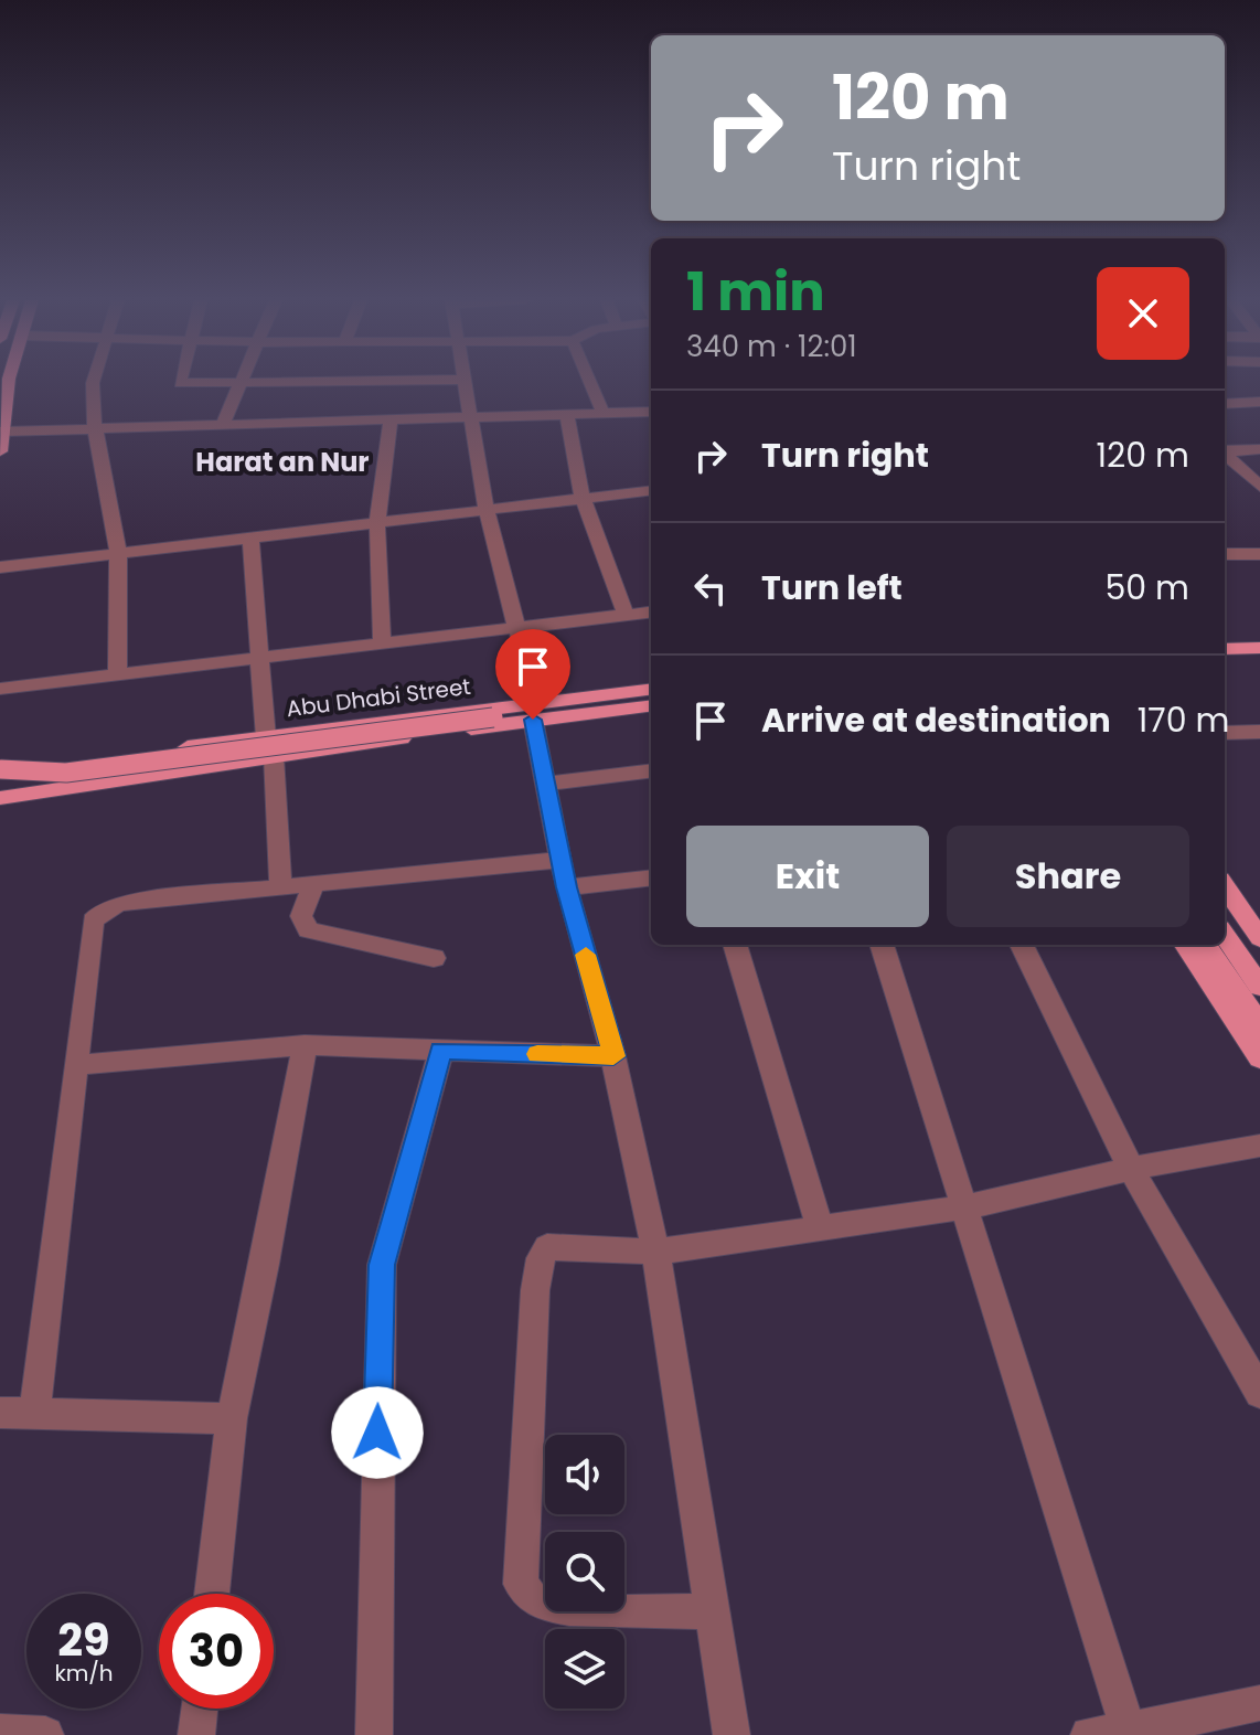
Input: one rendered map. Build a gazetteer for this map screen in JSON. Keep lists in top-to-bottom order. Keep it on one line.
{"districts":["Harat an Nur"],"page":{"turn":["120 m","Turn right"],"heading":["1 min","340 m · 12:01"],"list":[{"name":"Turn right","value":"120 m"},{"name":"Turn left","value":"50 m"},{"name":"Arrive at destination","value":"170 m"}],"buttons":["Exit","Share"],"speed":"29 km/h","limit":"30"}}
